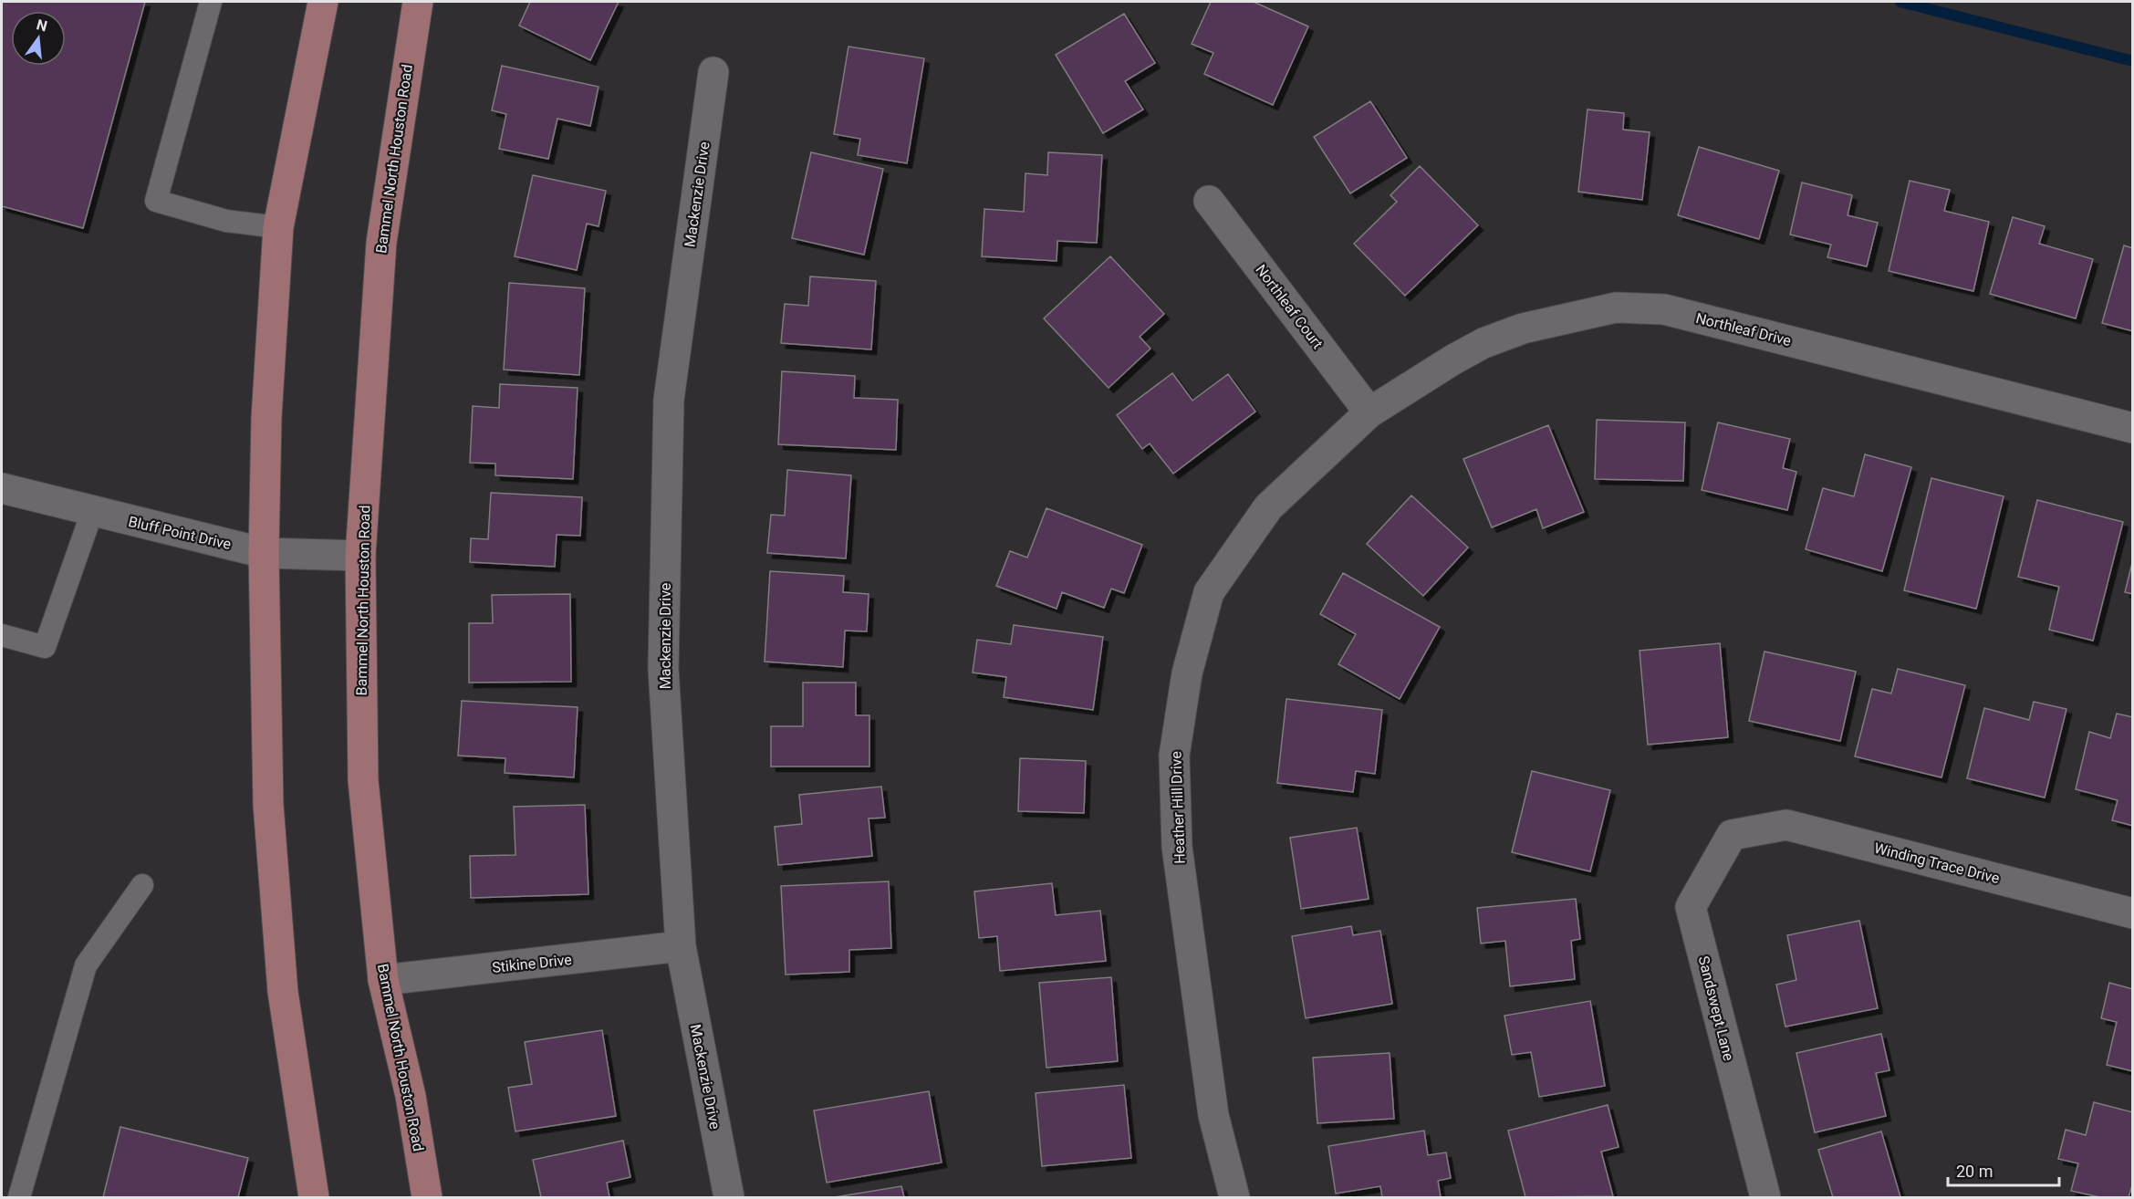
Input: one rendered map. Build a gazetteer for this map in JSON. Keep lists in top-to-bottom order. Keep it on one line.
{"streets":{"main road":["Bammel North Houston Road"],"street":["Mackenzie Drive","Northleaf Court","Northleaf Drive","Bluff Point Drive","Heather Hill Drive","Winding Trace Drive","Stikine Drive","Sandswept Lane"]},"crossings":[["Bammel North Houston Road","Bluff Point Drive"],["Bammel North Houston Road","Stikine Drive"],["Mackenzie Drive","Stikine Drive"],["Northleaf Court","Northleaf Drive"],["Northleaf Court","Heather Hill Drive"],["Northleaf Drive","Heather Hill Drive"],["Winding Trace Drive","Sandswept Lane"]],"scale_bar":"20 m","north":"top"}
